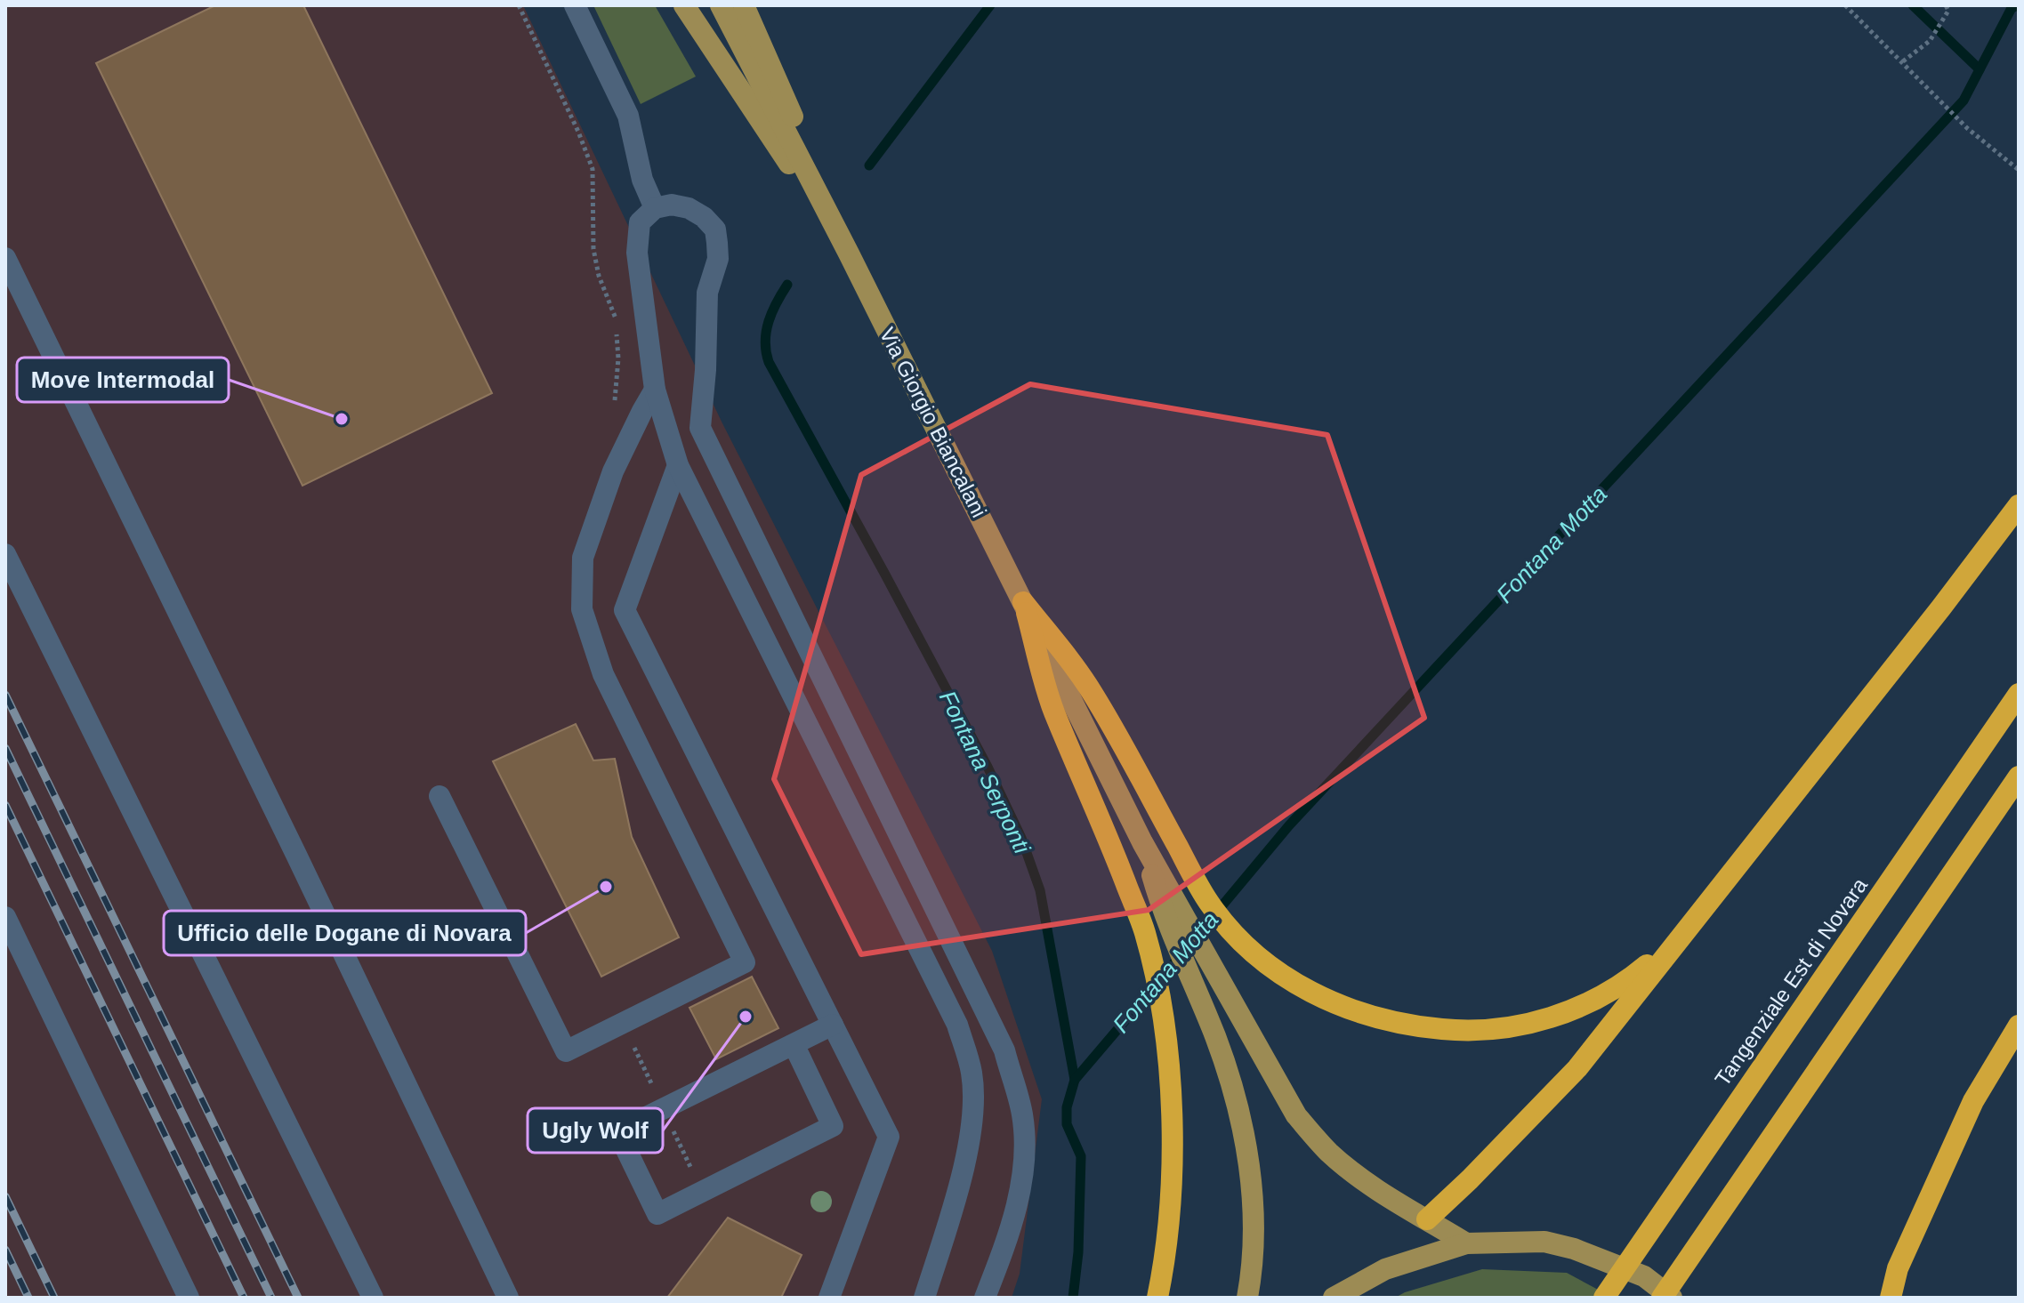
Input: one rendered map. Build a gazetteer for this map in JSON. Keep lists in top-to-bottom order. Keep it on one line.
{"streets":{"highway":["Tangenziale Est di Novara"],"main road":["Via Giorgio Biancalani"]},"water":["Fontana Motta","Fontana Serponti"],"places":["Move Intermodal","Ufficio delle Dogane di Novara","Ugly Wolf"]}
